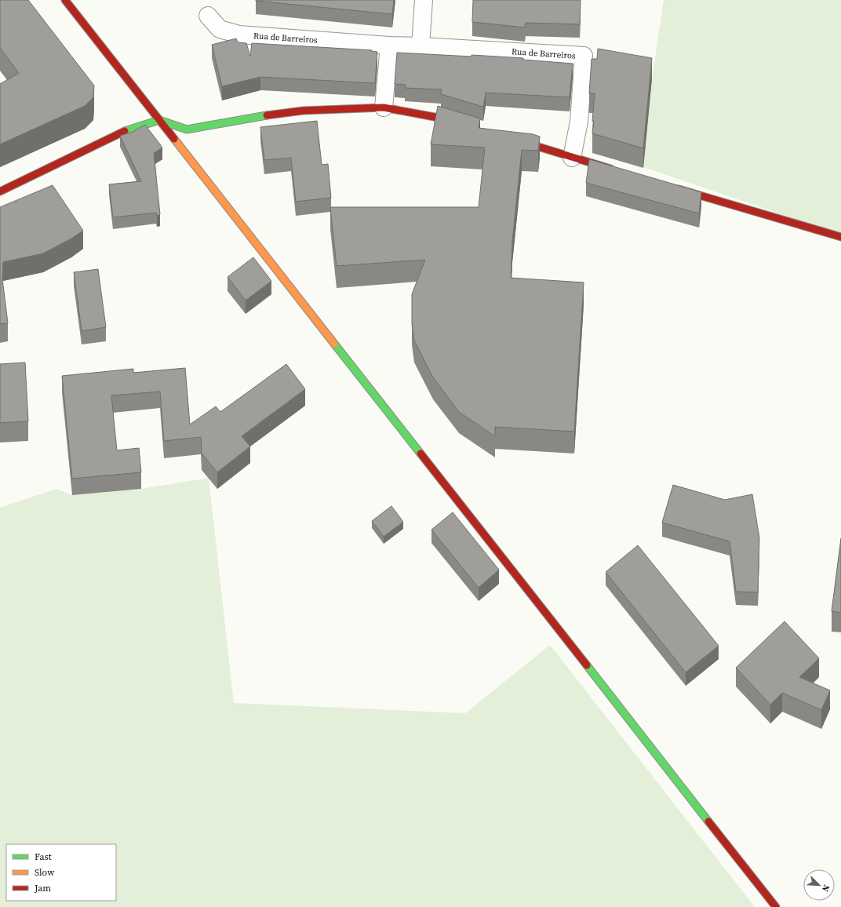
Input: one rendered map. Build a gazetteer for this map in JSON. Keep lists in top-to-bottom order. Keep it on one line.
{"streets":{"street":["Rua de Barreiros"]},"legend":["Fast","Slow","Jam"],"north":"bottom right"}
